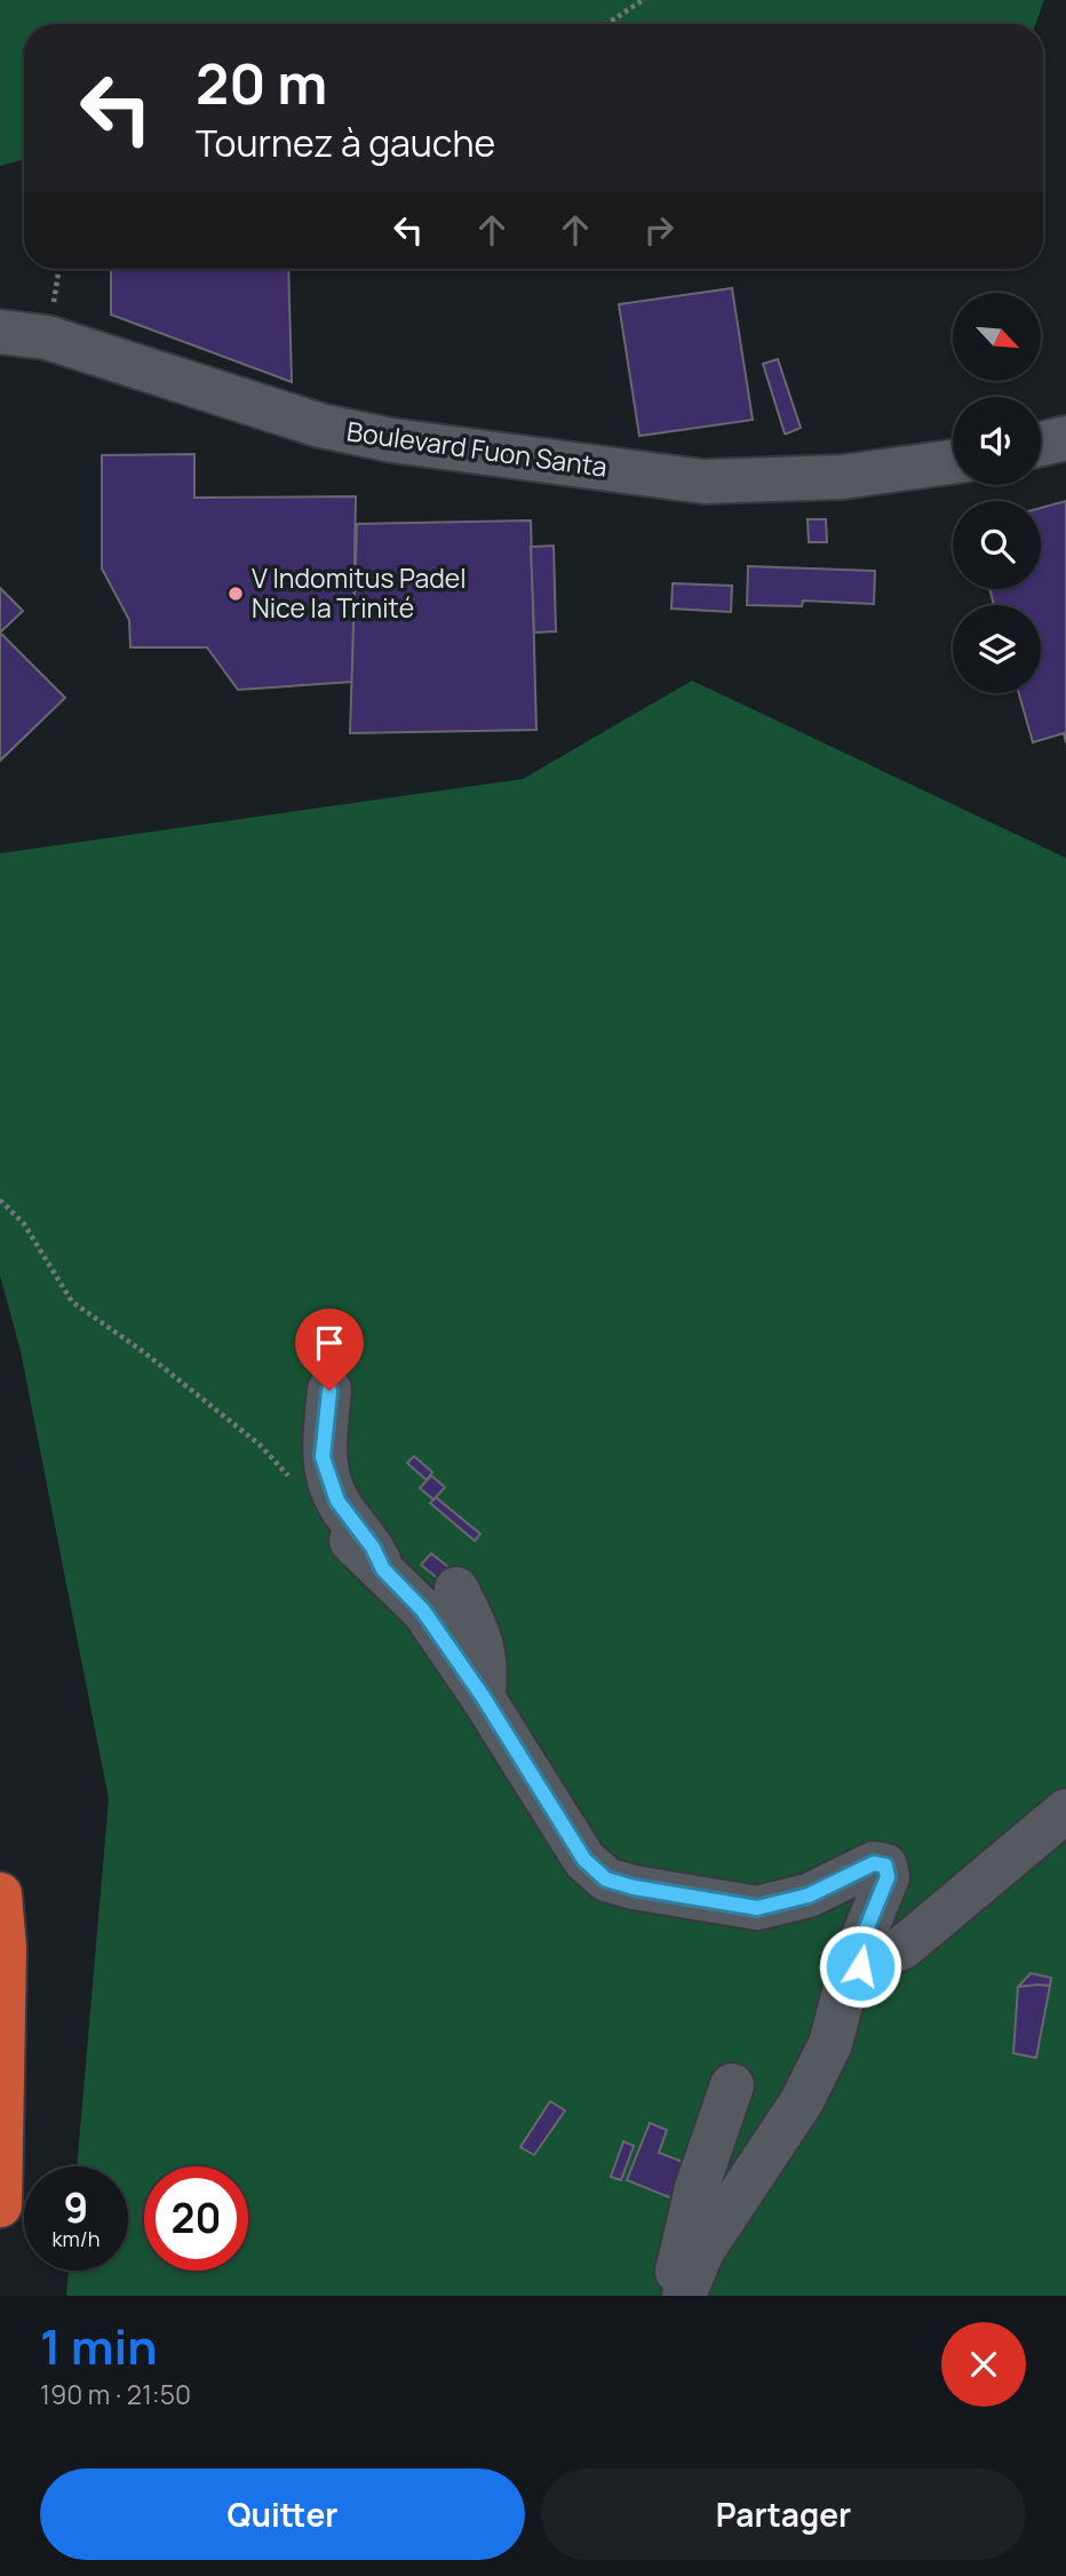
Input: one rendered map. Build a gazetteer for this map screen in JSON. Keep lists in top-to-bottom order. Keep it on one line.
{"streets":{"street":["Boulevard Fuon Santa"]},"places":["V Indomitus Padel Nice la Trinité"],"north":"bottom right","page":{"turn":["20 m","Tournez à gauche"],"speed":"9 km/h","limit":"20","heading":["1 min","190 m · 21:50"],"buttons":["Quitter","Partager"]}}
